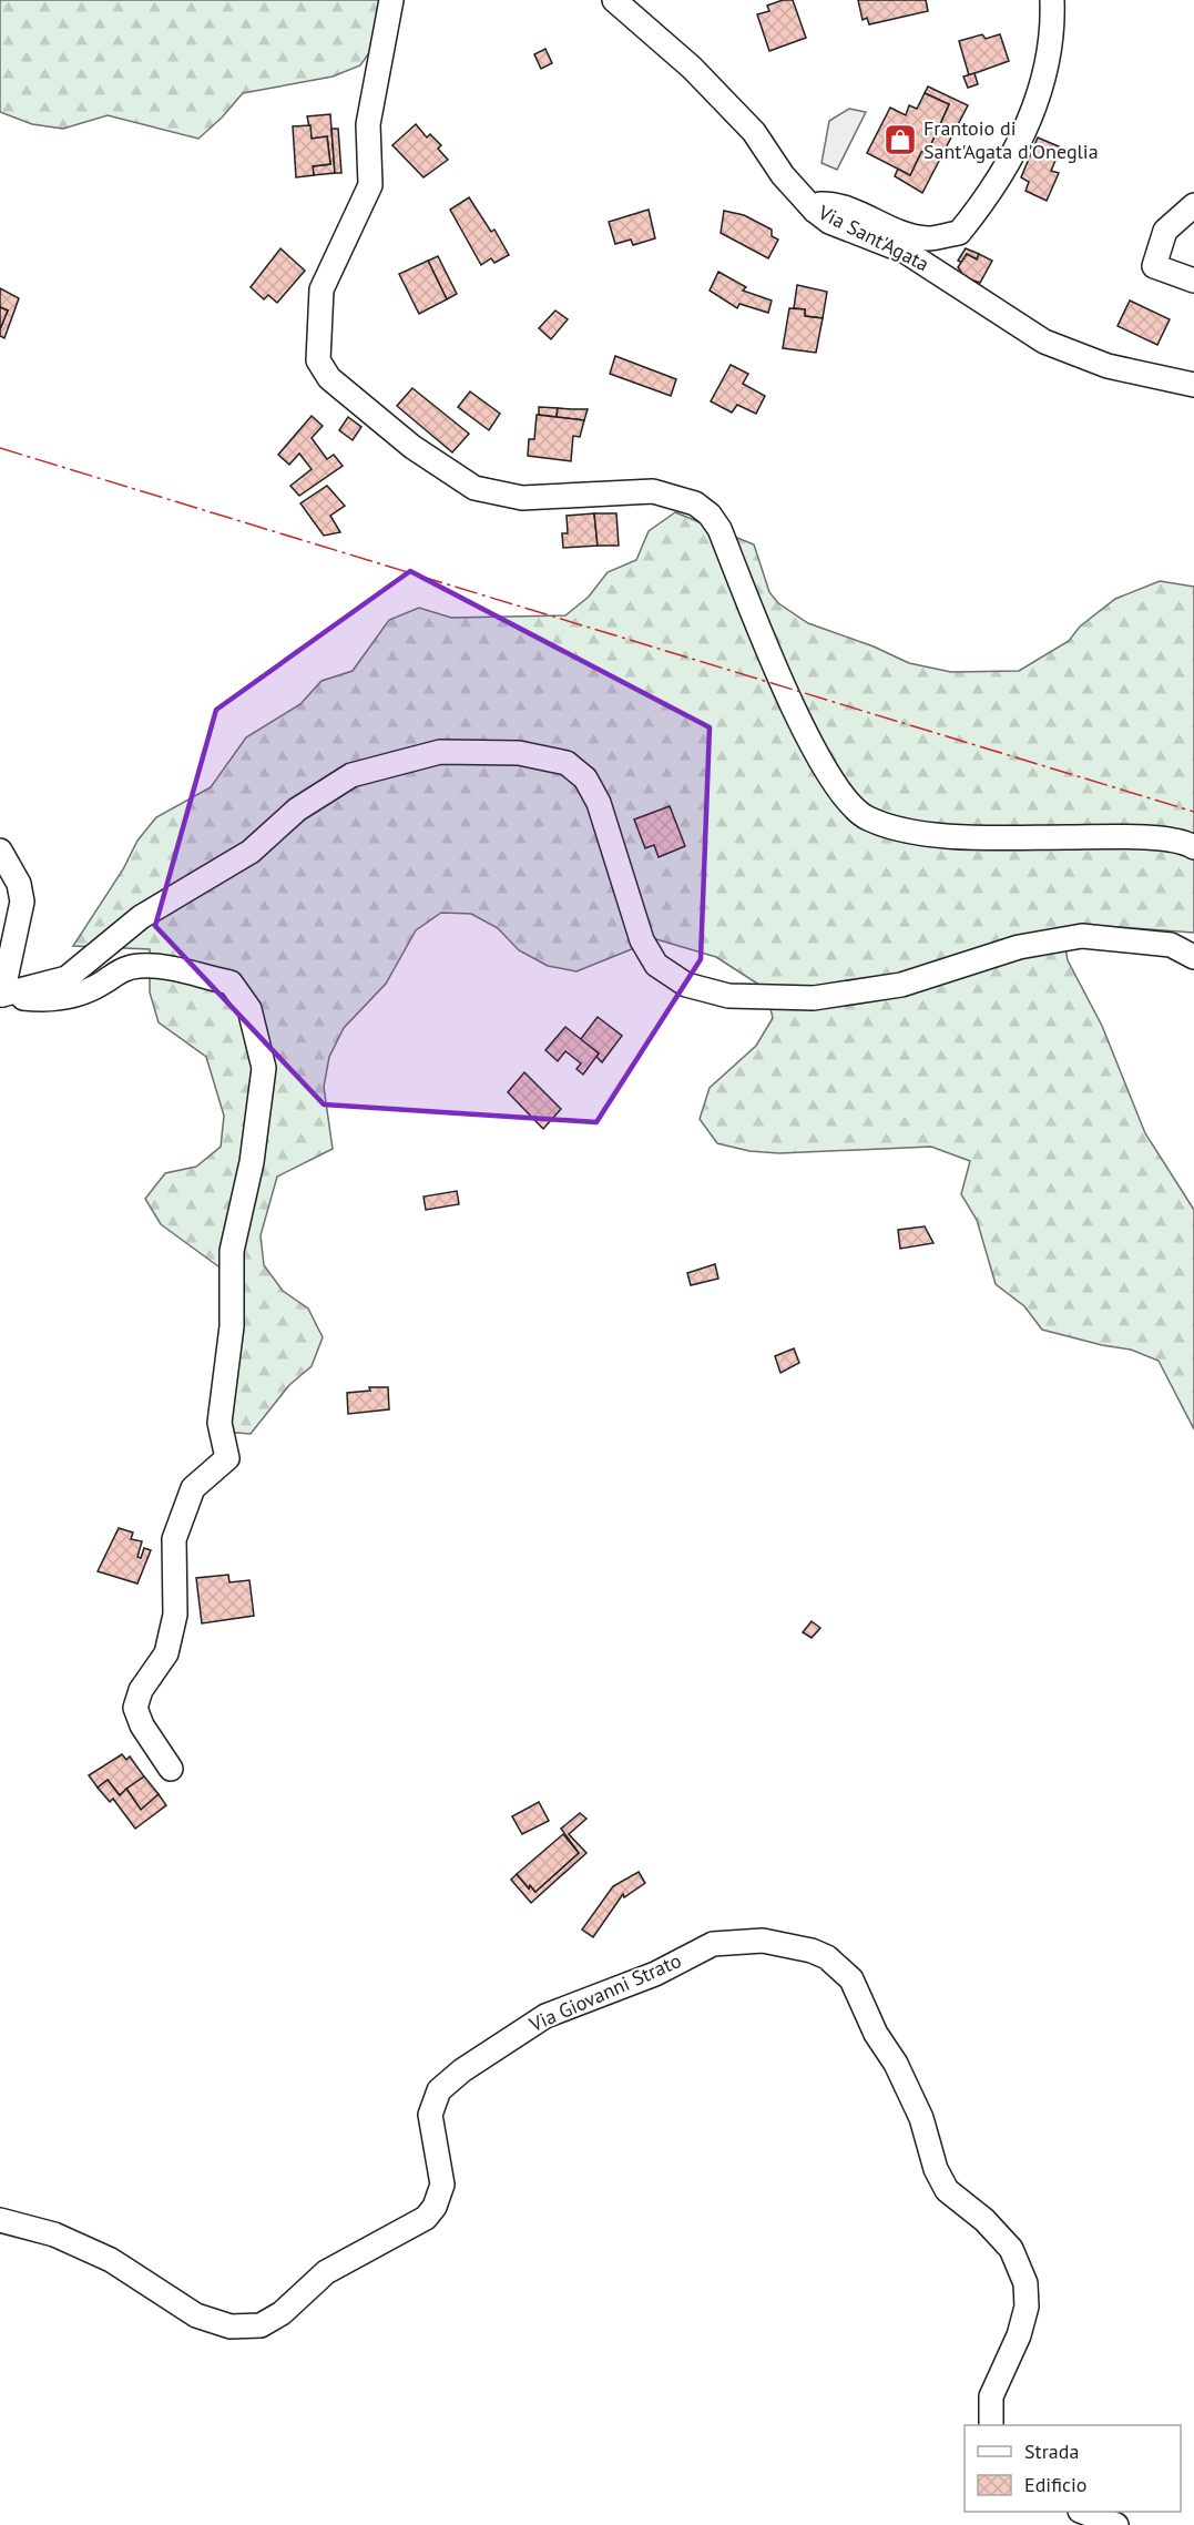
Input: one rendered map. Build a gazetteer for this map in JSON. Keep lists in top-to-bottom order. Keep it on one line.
{"streets":{"street":["Via Sant'Agata","Via Giovanni Strato"]},"places":{"shop":["Frantoio di Sant'Agata d'Oneglia"]},"legend":["Strada","Edificio"]}
